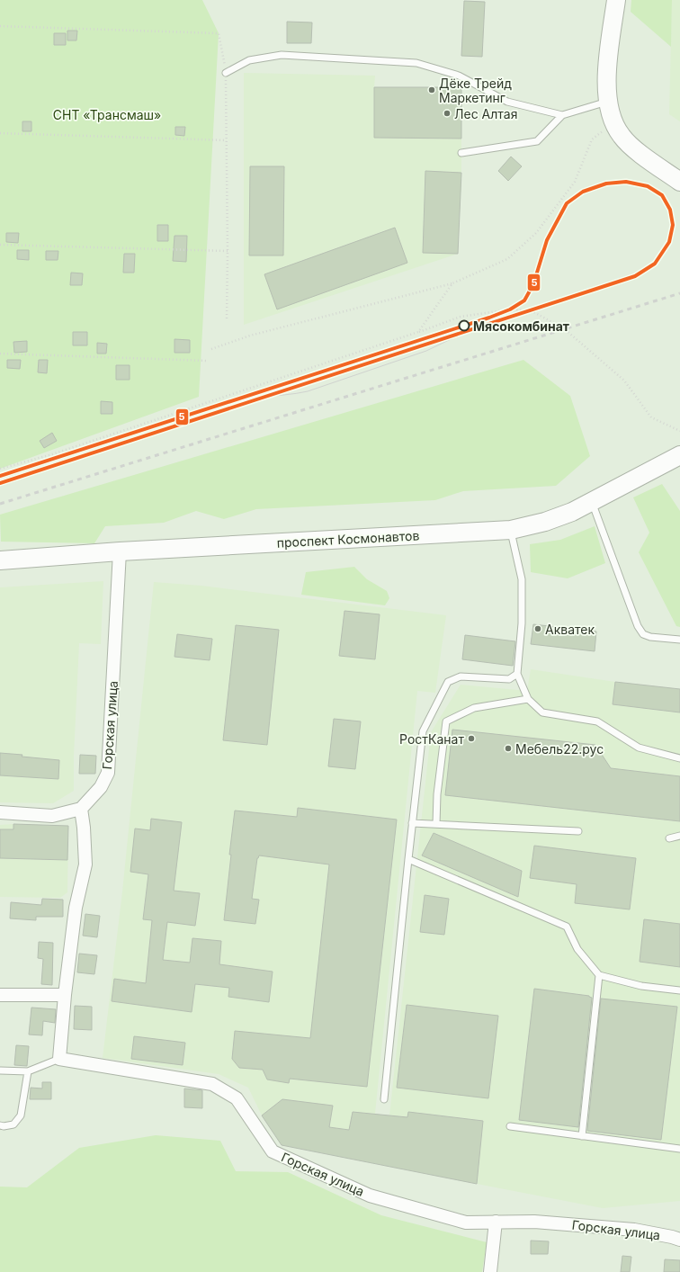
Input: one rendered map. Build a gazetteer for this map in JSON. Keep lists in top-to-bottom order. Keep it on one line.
{"streets":{"main road":["проспект Космонавтов"],"street":["Горская улица"]},"crossings":[["проспект Космонавтов","Горская улица"]],"parks":["СНТ «Трансмаш»"],"places":["Дёке Трейд Маркетинг","Лес Алтая","Мясокомбинат","Акватек","РостКанат","Мебель22.рус"],"lines":["transit line 5"]}
